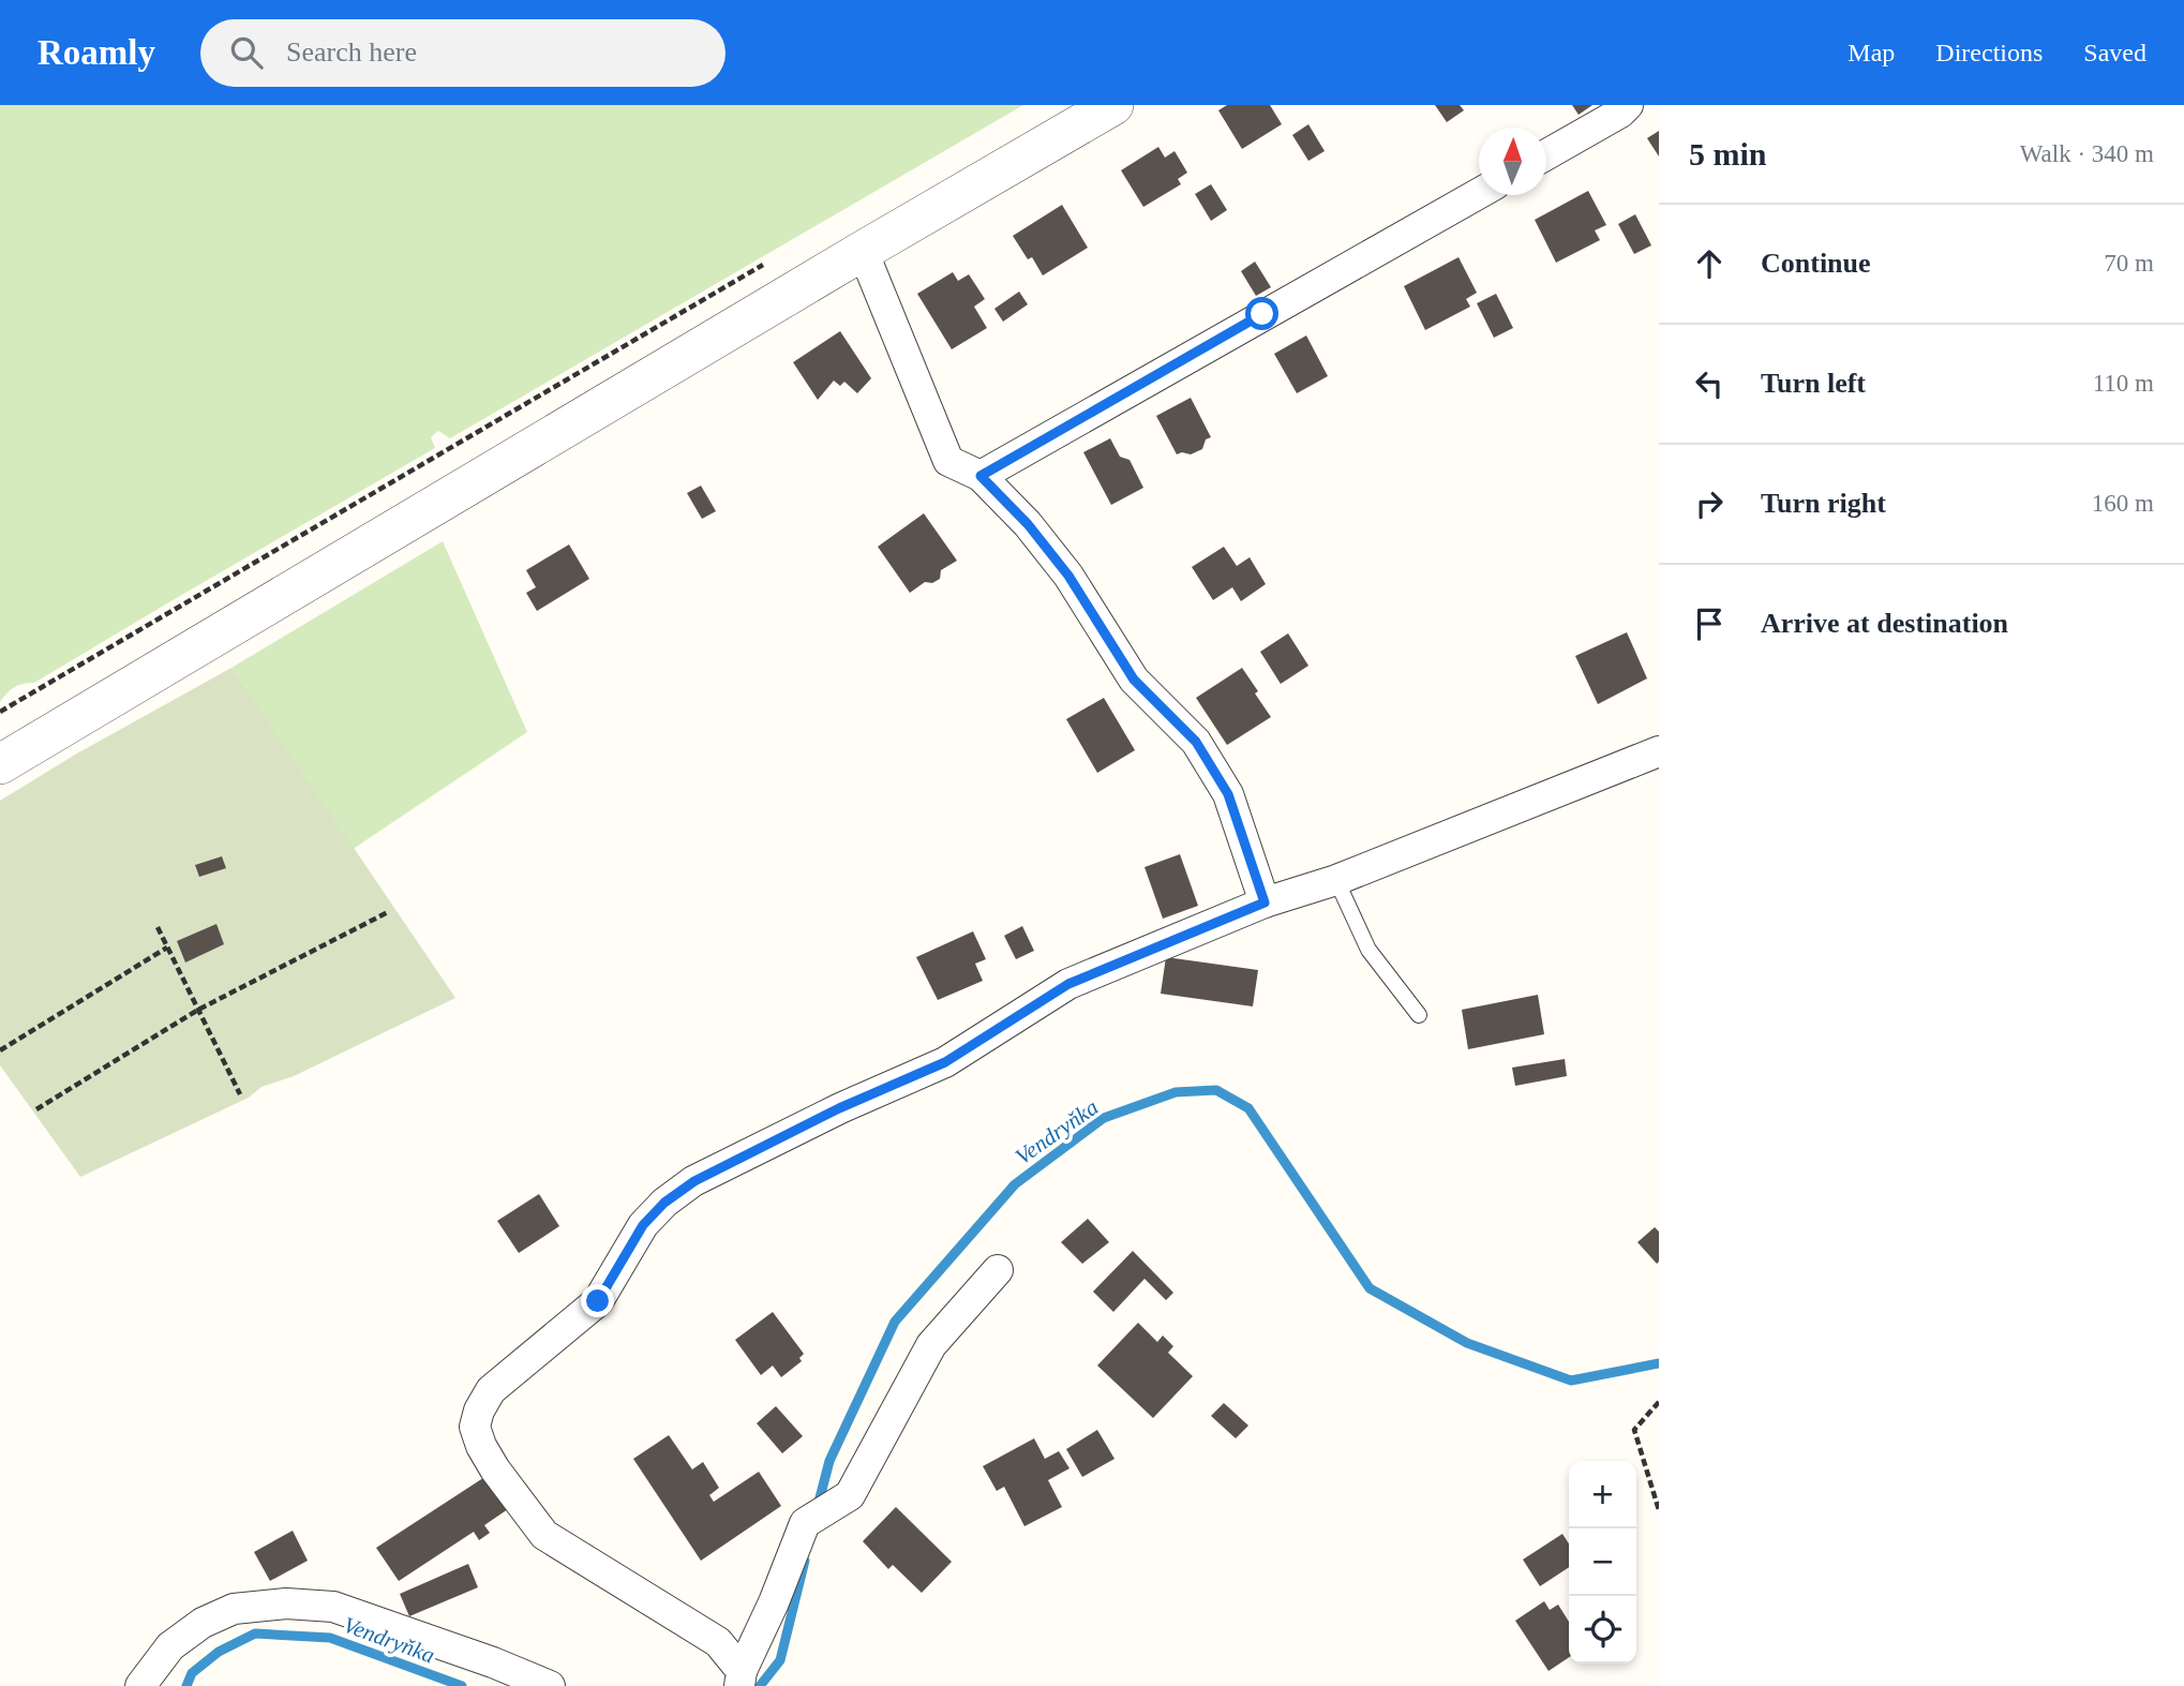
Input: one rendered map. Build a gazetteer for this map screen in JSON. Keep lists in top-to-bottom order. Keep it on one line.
{"water":["Vendryňka"],"north":"top","page":{"header":"Roamly","search":"Search here","nav":["Map","Directions","Saved"],"heading":["5 min","Walk · 340 m"],"list":[["Continue","70 m"],["Turn left","110 m"],["Turn right","160 m"],"Arrive at destination"],"map_buttons":["+","−"]}}
